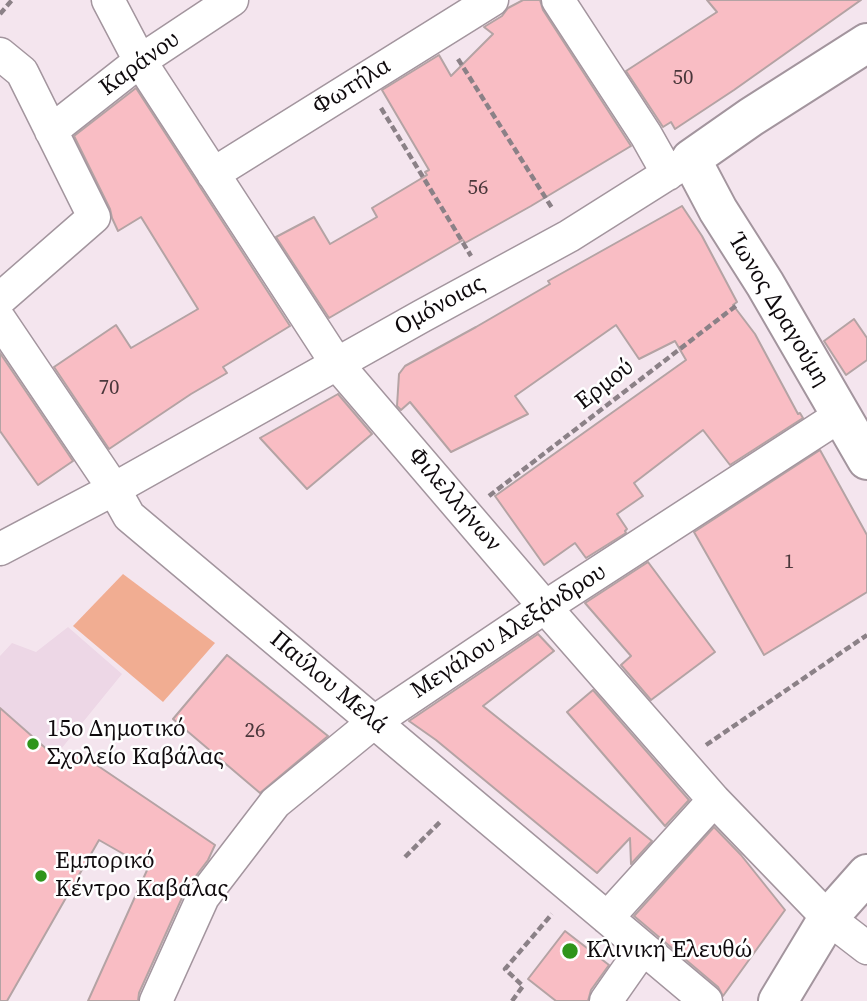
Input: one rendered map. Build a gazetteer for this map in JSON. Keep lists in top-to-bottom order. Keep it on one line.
{"streets":{"main road":["Ομόνοιας","Ίωνος Δραγούμη"],"street":["Καράνου","Φωτήλα","Φιλελλήνων","Μεγάλου Αλεξάνδρου","Παύλου Μελά"],"path":["Ερμού"]},"crossings":[["Καράνου","Φιλελλήνων"],["Φωτήλα","Φιλελλήνων"],["Ομόνοιας","Ίωνος Δραγούμη"],["Ομόνοιας","Φιλελλήνων"],["Ομόνοιας","Παύλου Μελά"],["Ίωνος Δραγούμη","Ερμού"],["Ίωνος Δραγούμη","Μεγάλου Αλεξάνδρου"],["Ερμού","Φιλελλήνων"],["Φιλελλήνων","Μεγάλου Αλεξάνδρου"],["Μεγάλου Αλεξάνδρου","Παύλου Μελά"]],"places":["15ο Δημοτικό Σχολείο Καβάλας","Εμπορικό Κέντρο Καβάλας","Κλινική Ελευθώ"],"house_numbers":["50","56","70","1","26"]}
